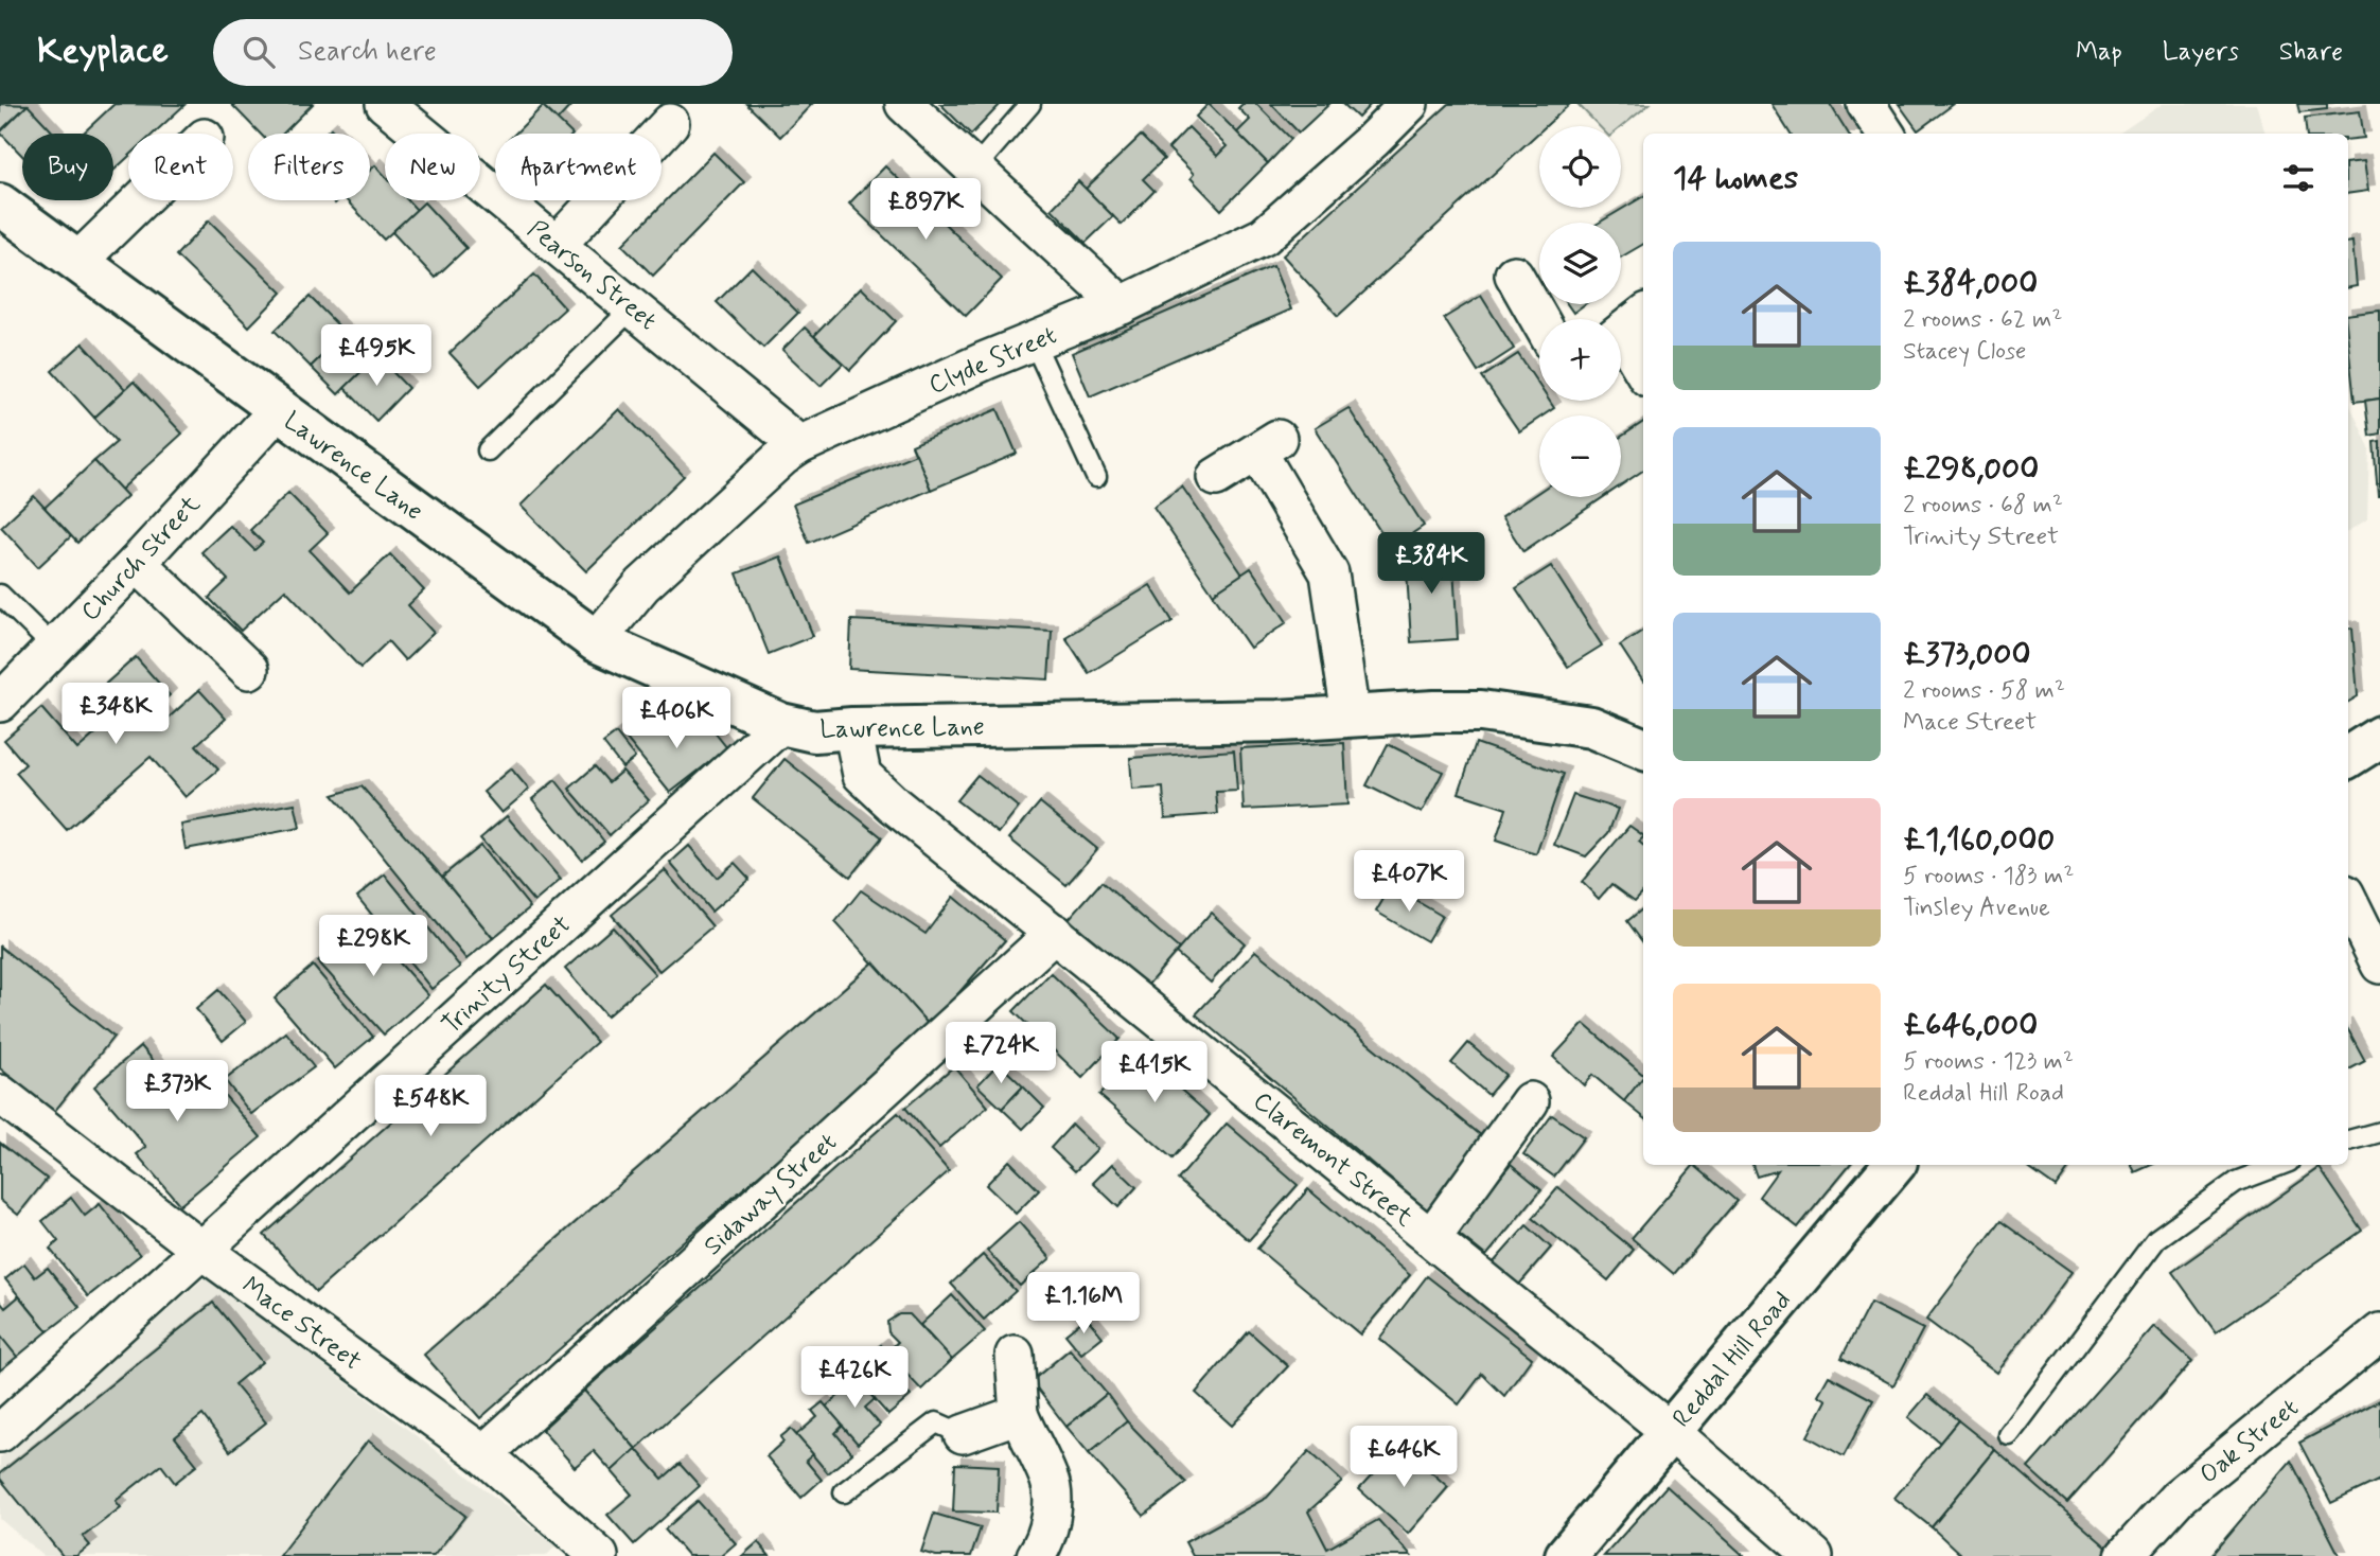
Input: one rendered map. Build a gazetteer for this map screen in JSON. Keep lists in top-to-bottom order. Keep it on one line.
{"streets":{"street":["Pearson Street","Clyde Street","Lawrence Lane","Church Street","Trinity Street","Claremont Street","Sidaway Street","Mace Street","Reddal Hill Road","Oak Street"]},"crossings":[["Pearson Street","Clyde Street"],["Clyde Street","Lawrence Lane"],["Lawrence Lane","Church Street"],["Lawrence Lane","Trinity Street"],["Lawrence Lane","Claremont Street"],["Trinity Street","Mace Street"],["Claremont Street","Sidaway Street"],["Claremont Street","Reddal Hill Road"],["Sidaway Street","Mace Street"]],"page":{"header":"Keyplace","search":"Search here","nav":["Map","Layers","Share"],"map_buttons":["+","−"],"chip":["Buy","Rent","Filters","New","Apartment"],"heading":"14 homes","price":["£897K","£495K","£384K","£348K","£406K","£407K","£298K","£724K","£415K","£373K","£548K","£1.16M","£426K","£646K"],"list":[{"name":"£384,000","note":"2 rooms · 62 m² · Stacey Close"},{"name":"£298,000","note":"2 rooms · 68 m² · Trinity Street"},{"name":"£373,000","note":"2 rooms · 58 m² · Mace Street"},{"name":"£1,160,000","note":"5 rooms · 183 m² · Tinsley Avenue"},{"name":"£646,000","note":"5 rooms · 123 m² · Reddal Hill Road"}]}}
